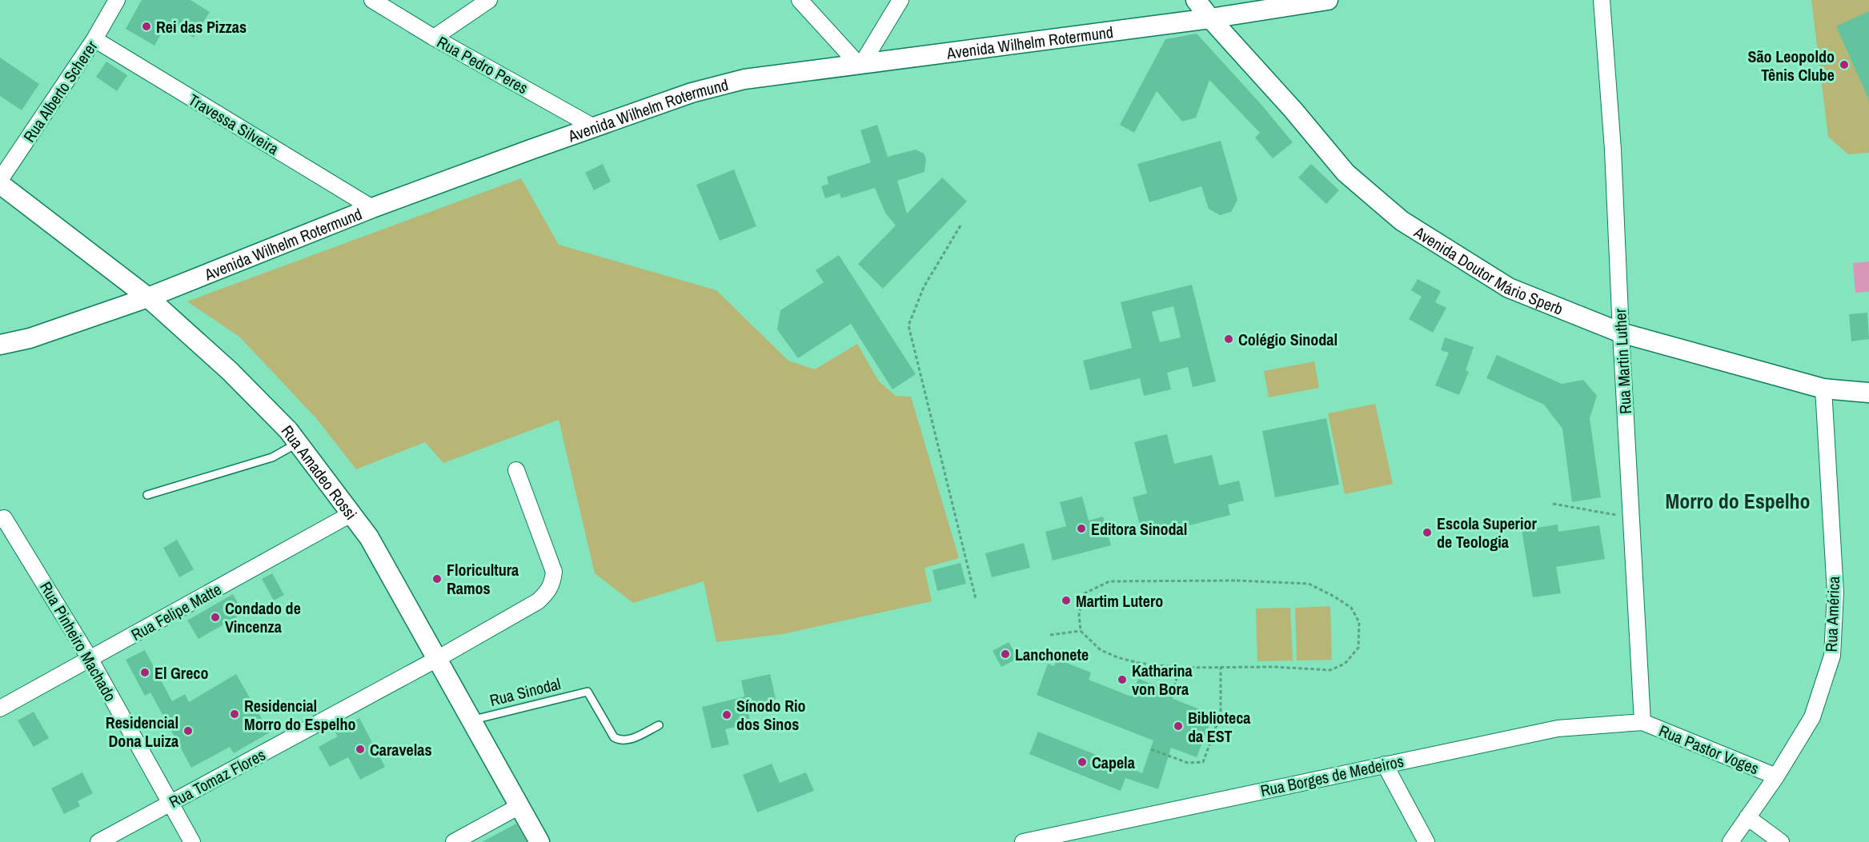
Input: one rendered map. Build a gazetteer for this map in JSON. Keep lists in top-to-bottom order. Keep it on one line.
{"streets":{"street":["Avenida Wilhelm Rotermund","Rua Pedro Peres","Rua Alberto Scherer","Travessa Silveira","Avenida Doutor Mário Sperb","Rua Martin Luther","Rua Amadeo Rossi","Rua Felipe Matte","Rua América","Rua Pinheiro Machado","Rua Pastor Voges","Rua Borges de Medeiros","Rua Tomaz Flores"],"lane":["Rua Sinodal"]},"crossings":[["Avenida Wilhelm Rotermund","Rua Pedro Peres"],["Avenida Wilhelm Rotermund","Travessa Silveira"],["Avenida Wilhelm Rotermund","Avenida Doutor Mário Sperb"],["Avenida Wilhelm Rotermund","Rua Amadeo Rossi"],["Rua Alberto Scherer","Travessa Silveira"],["Avenida Doutor Mário Sperb","Rua Martin Luther"],["Avenida Doutor Mário Sperb","Rua América"],["Rua Martin Luther","Rua Pastor Voges"],["Rua Martin Luther","Rua Borges de Medeiros"],["Rua Amadeo Rossi","Rua Felipe Matte"],["Rua Amadeo Rossi","Rua Sinodal"],["Rua Amadeo Rossi","Rua Tomaz Flores"],["Rua Felipe Matte","Rua Pinheiro Machado"],["Rua América","Rua Pastor Voges"],["Rua Pinheiro Machado","Rua Tomaz Flores"],["Rua Pastor Voges","Rua Borges de Medeiros"]],"districts":["Morro do Espelho"],"places":["Rei das Pizzas","São Leopoldo Tênis Clube","Colégio Sinodal","Editora Sinodal","Escola Superior de Teologia","Floricultura Ramos","Martim Lutero","Condado de Vincenza","Lanchonete","El Greco","Katharina von Bora","Residencial Morro do Espelho","Sínodo Rio dos Sinos","Biblioteca da EST","Residencial Dona Luiza","Caravelas","Capela"]}
